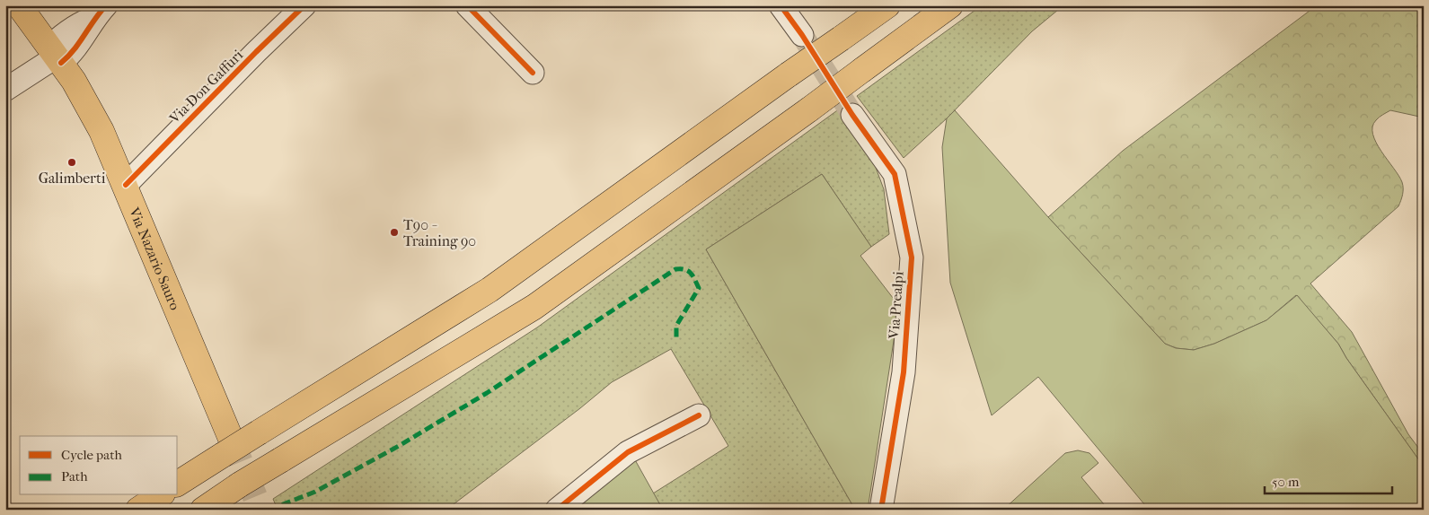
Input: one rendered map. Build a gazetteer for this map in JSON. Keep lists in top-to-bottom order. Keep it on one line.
{"streets":{"main road":["Via Nazario Sauro"],"street":["Via Don Gaffuri","Via Prealpi"]},"crossings":[["Via Don Gaffuri","Via Nazario Sauro"]],"places":["Galimberti","T90 - Training 90"],"legend":["Cycle path","Path"],"scale_bar":"50 m"}
